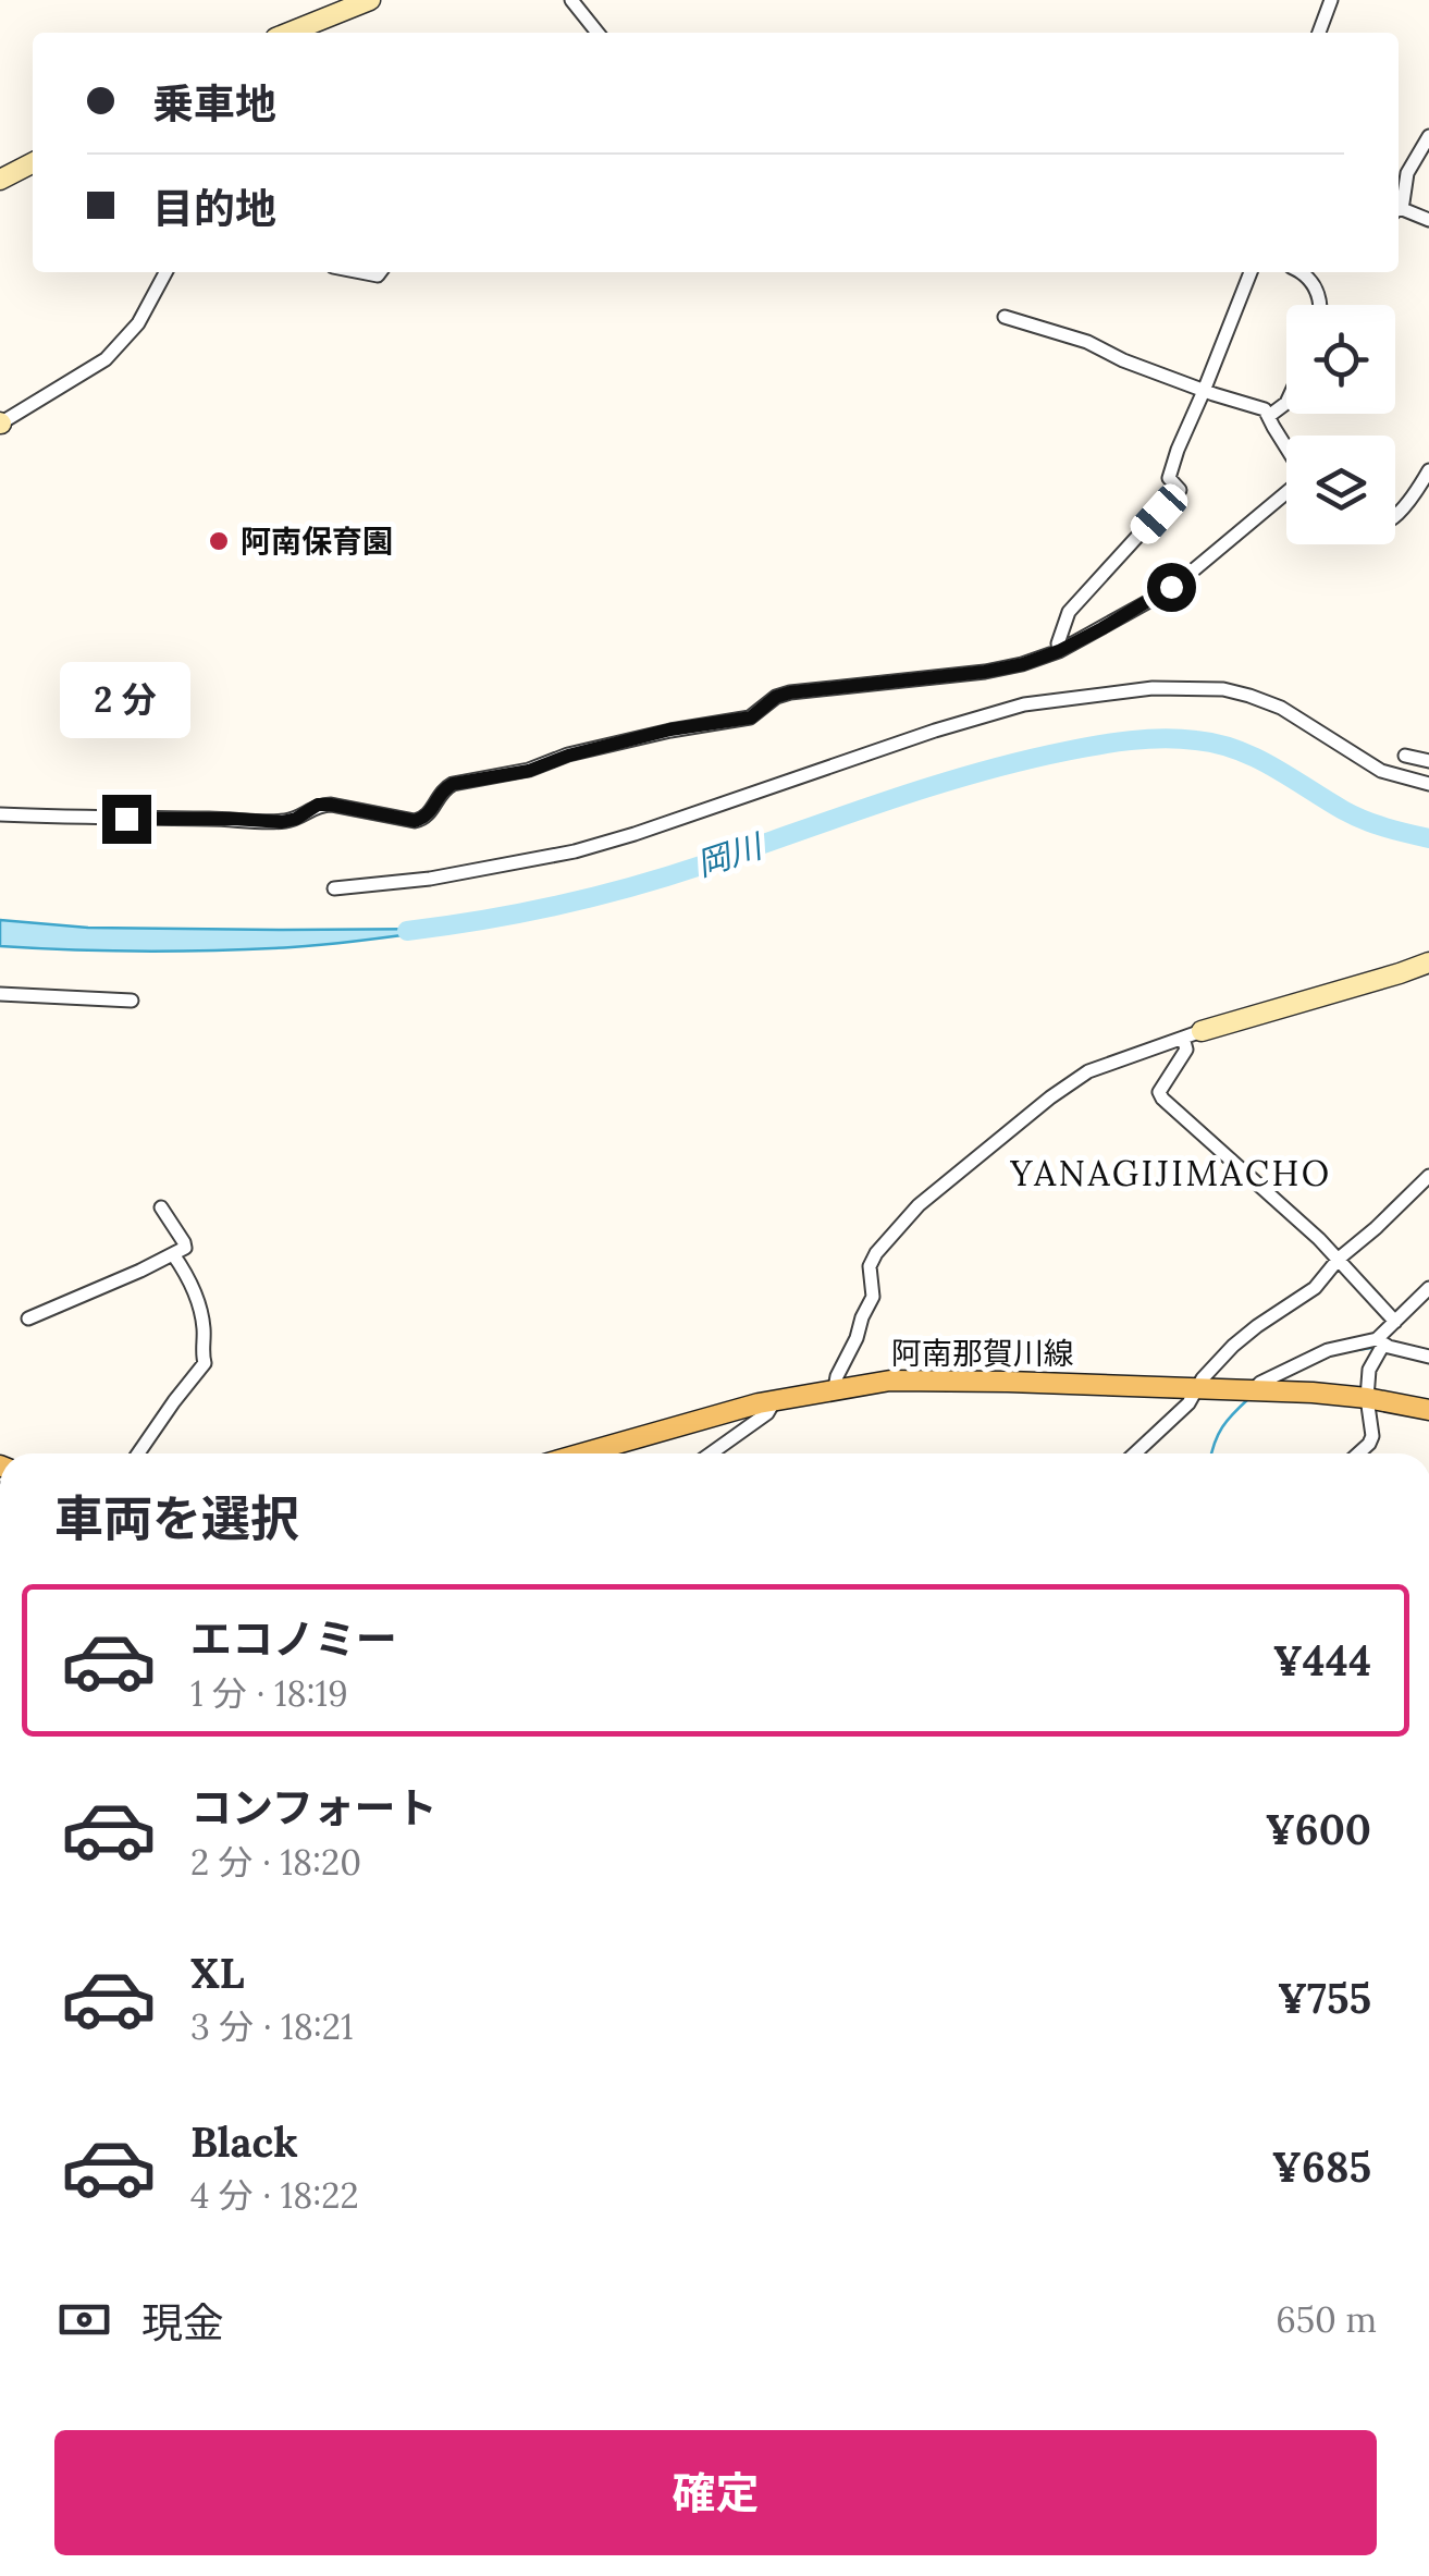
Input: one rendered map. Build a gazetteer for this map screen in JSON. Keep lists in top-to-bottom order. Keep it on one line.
{"streets":{"main road":["阿南那賀川線"]},"districts":["YANAGIJIMACHO"],"water":["岡川"],"places":["阿南保育園"],"page":{"banner":["乗車地","目的地"],"bubble":"2 分","heading":"車両を選択","list":[{"name":"エコノミー","note":"1 分 · 18:19","value":"¥444"},{"name":"コンフォート","note":"2 分 · 18:20","value":"¥600"},{"name":"XL","note":"3 分 · 18:21","value":"¥755"},{"name":"Black","note":"4 分 · 18:22","value":"¥685"}],"pay":["現金","650 m"],"buttons":"確定"}}
